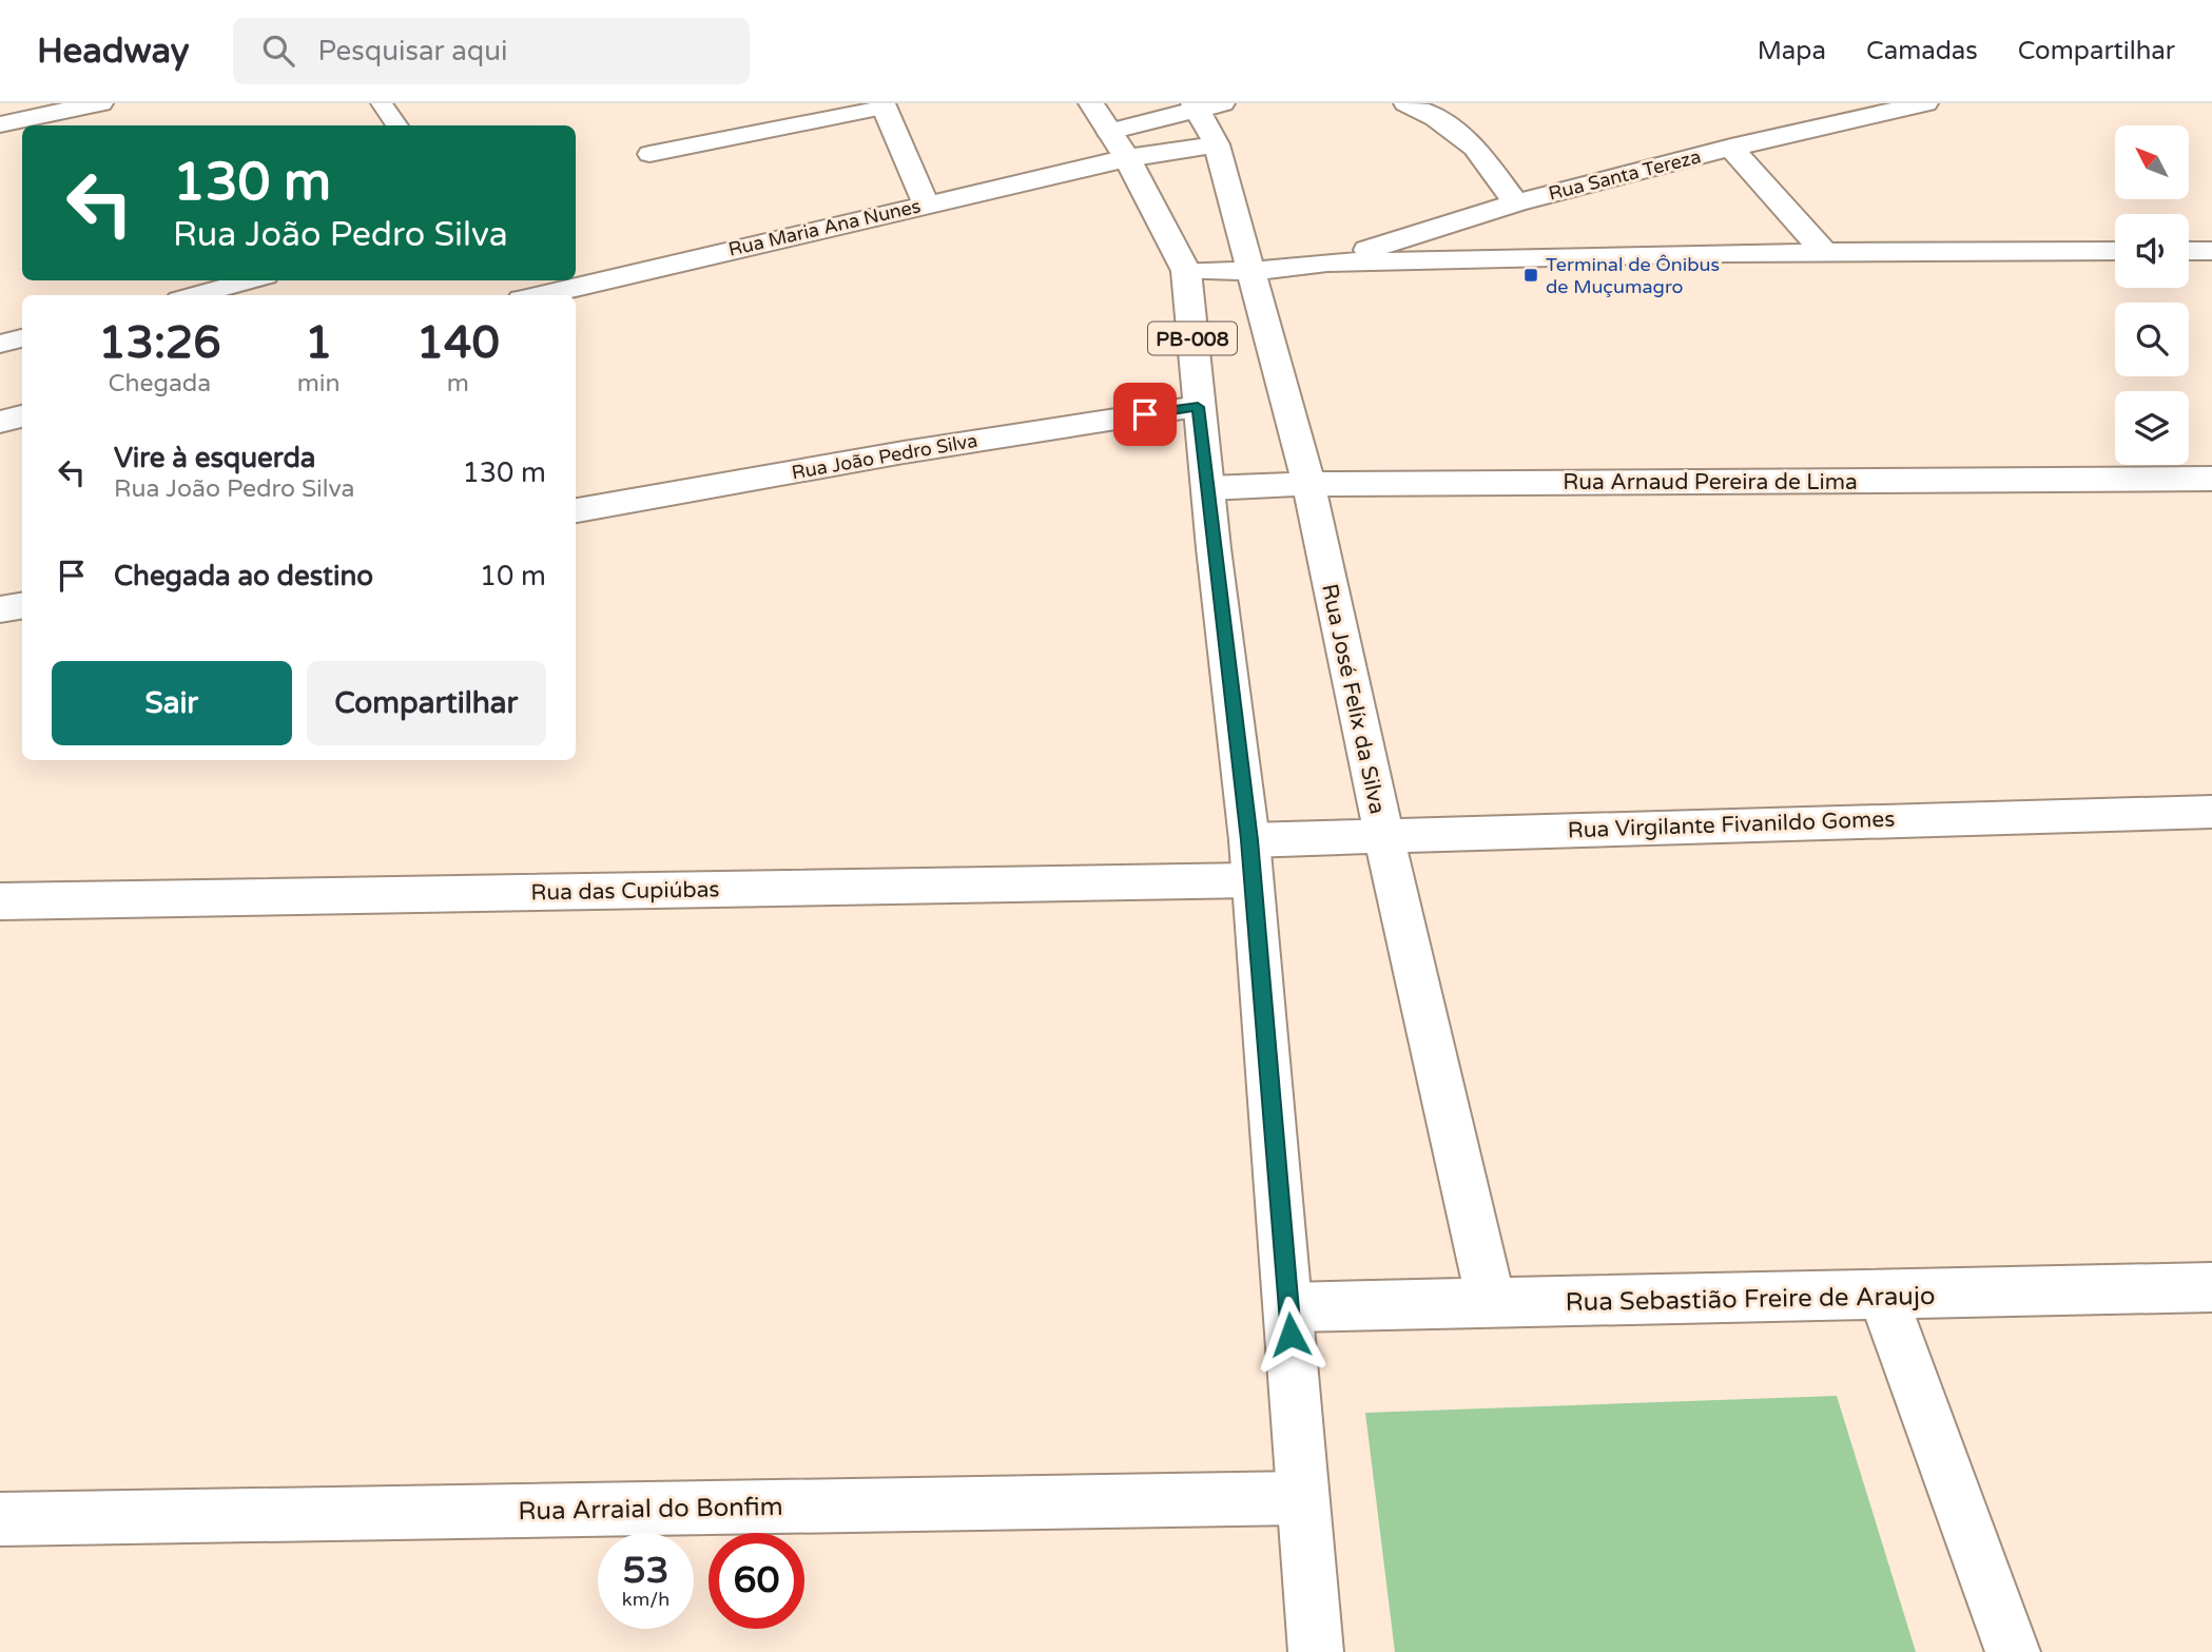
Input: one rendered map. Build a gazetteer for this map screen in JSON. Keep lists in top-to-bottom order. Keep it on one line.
{"streets":{"street":["Rua Santa Tereza","Rua Maria Ana Nunes","PB-008","Rua João Pedro Silva","Rua Arnaud Pereira de Lima","Rua José Felíx da Silva","Rua Virgilante Fivanildo Gomes","Rua das Cupiúbas","Rua Sebastião Freire de Araujo","Rua Arraial do Bonfim"]},"crossings":[["Rua Maria Ana Nunes","PB-008"],["Rua Maria Ana Nunes","Rua José Felíx da Silva"],["PB-008","Rua João Pedro Silva"],["PB-008","Rua Arnaud Pereira de Lima"],["PB-008","Rua Virgilante Fivanildo Gomes"],["PB-008","Rua das Cupiúbas"],["PB-008","Rua Sebastião Freire de Araujo"],["PB-008","Rua Arraial do Bonfim"],["Rua Arnaud Pereira de Lima","Rua José Felíx da Silva"],["Rua José Felíx da Silva","Rua Virgilante Fivanildo Gomes"],["Rua José Felíx da Silva","Rua Sebastião Freire de Araujo"],["Rua Virgilante Fivanildo Gomes","Rua das Cupiúbas"]],"places":{"transit":["Terminal de Ônibus de Muçumagro"]},"north":"top left","page":{"header":"Headway","search":"Pesquisar aqui","nav":["Mapa","Camadas","Compartilhar"],"turn":["130 m","Rua João Pedro Silva"],"eta":["13:26","Chegada","1","min","140","m"],"list":[{"name":"Vire à esquerda","note":"Rua João Pedro Silva","value":"130 m"},{"name":"Chegada ao destino","value":"10 m"}],"buttons":["Sair","Compartilhar"],"speed":"53 km/h","limit":"60"}}
